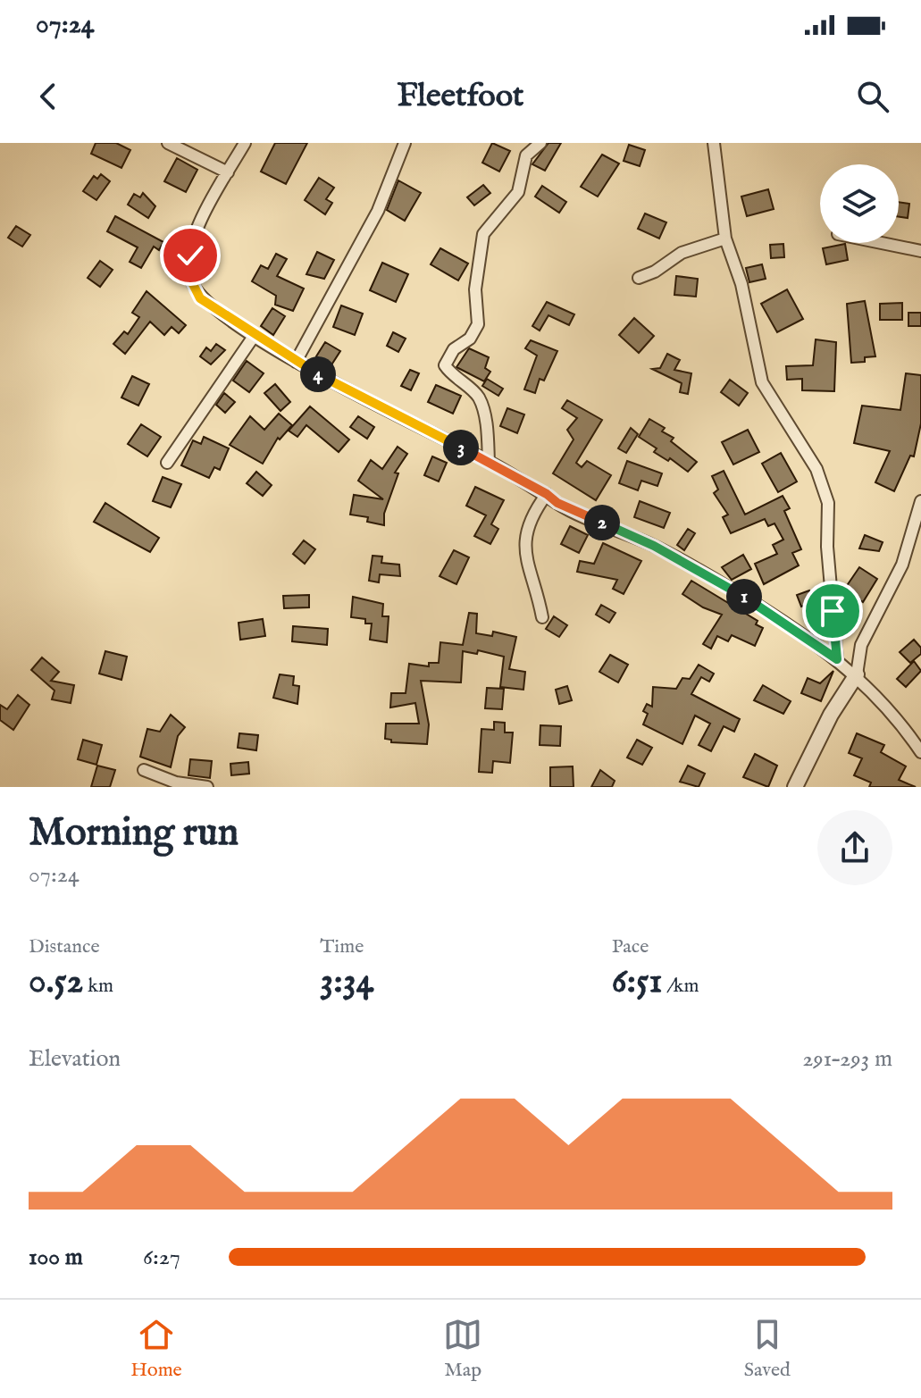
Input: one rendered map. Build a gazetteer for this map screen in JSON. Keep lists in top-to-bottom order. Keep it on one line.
{"page":{"status":"07:24","header":"Fleetfoot","pins":["4","3","2","1"],"heading":["Morning run","07:24"],"stats":[["Distance","0.52 km"],["Time","3:34"],["Pace","6:51 /km"]],"chart":["Elevation","291–293 m"],"list":[{"name":"100 m","note":"6:27"}],"tabs":["Home","Map","Saved"]}}
